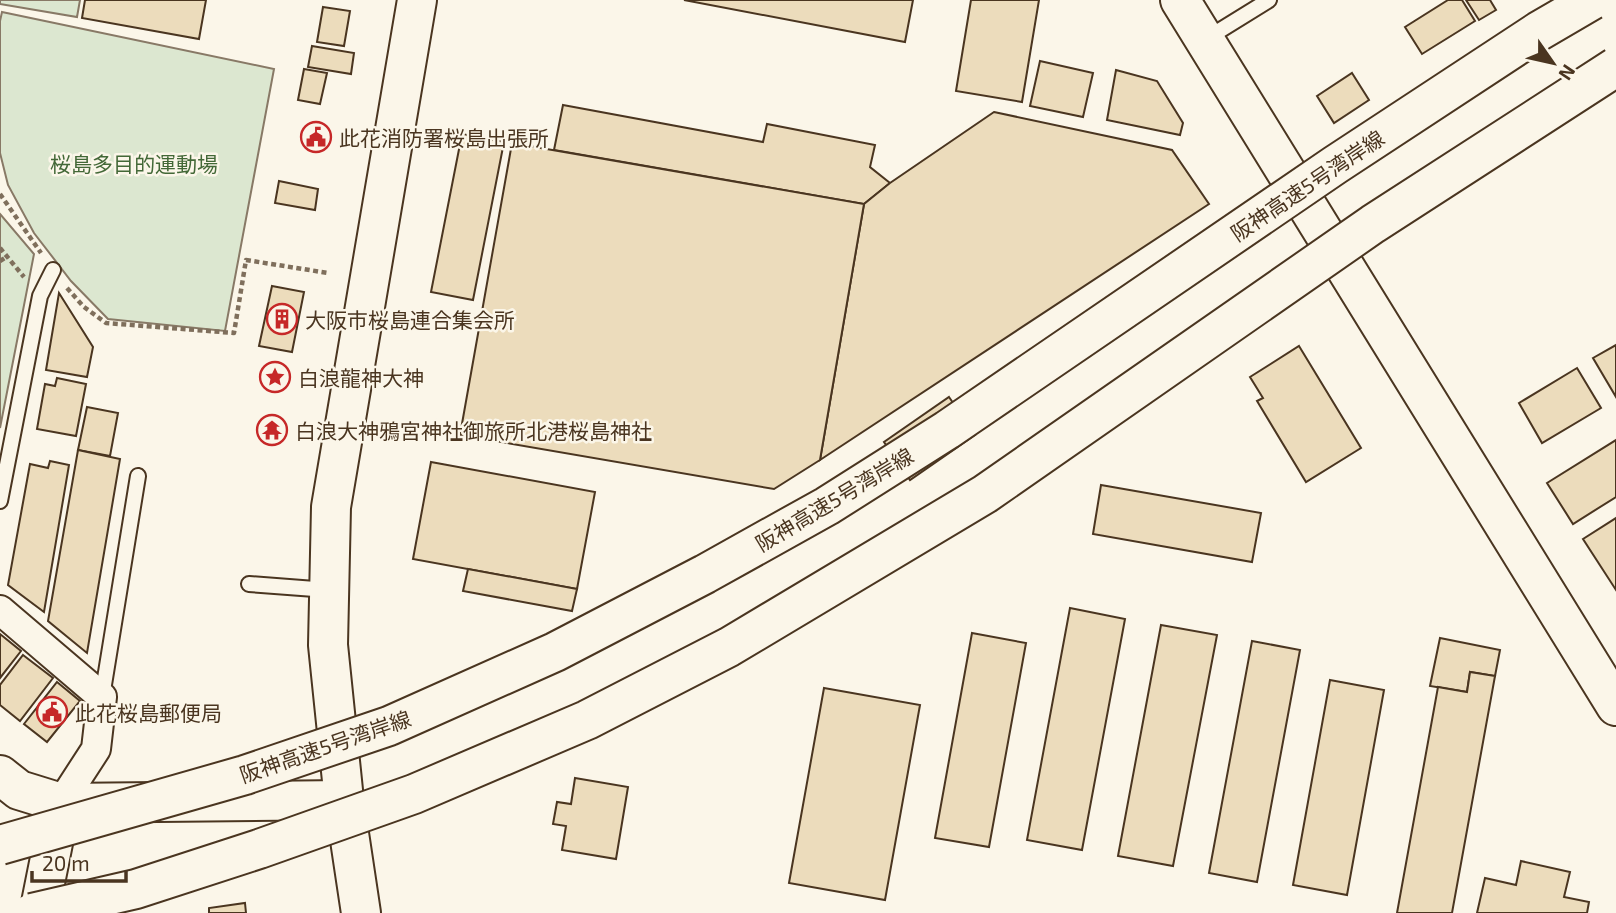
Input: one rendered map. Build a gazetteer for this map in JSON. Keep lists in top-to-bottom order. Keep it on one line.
{"streets":{"main road":["阪神高速5号湾岸線"]},"parks":["桜島多目的運動場"],"places":{"public building":["此花消防署桜島出張所","此花桜島郵便局"],"building":["大阪市桜島連合集会所"],"place":["白浪龍神大神"],"temple":["白浪大神鴉宮神社御旅所北港桜島神社"]},"scale_bar":"20 m","north":"bottom right"}
